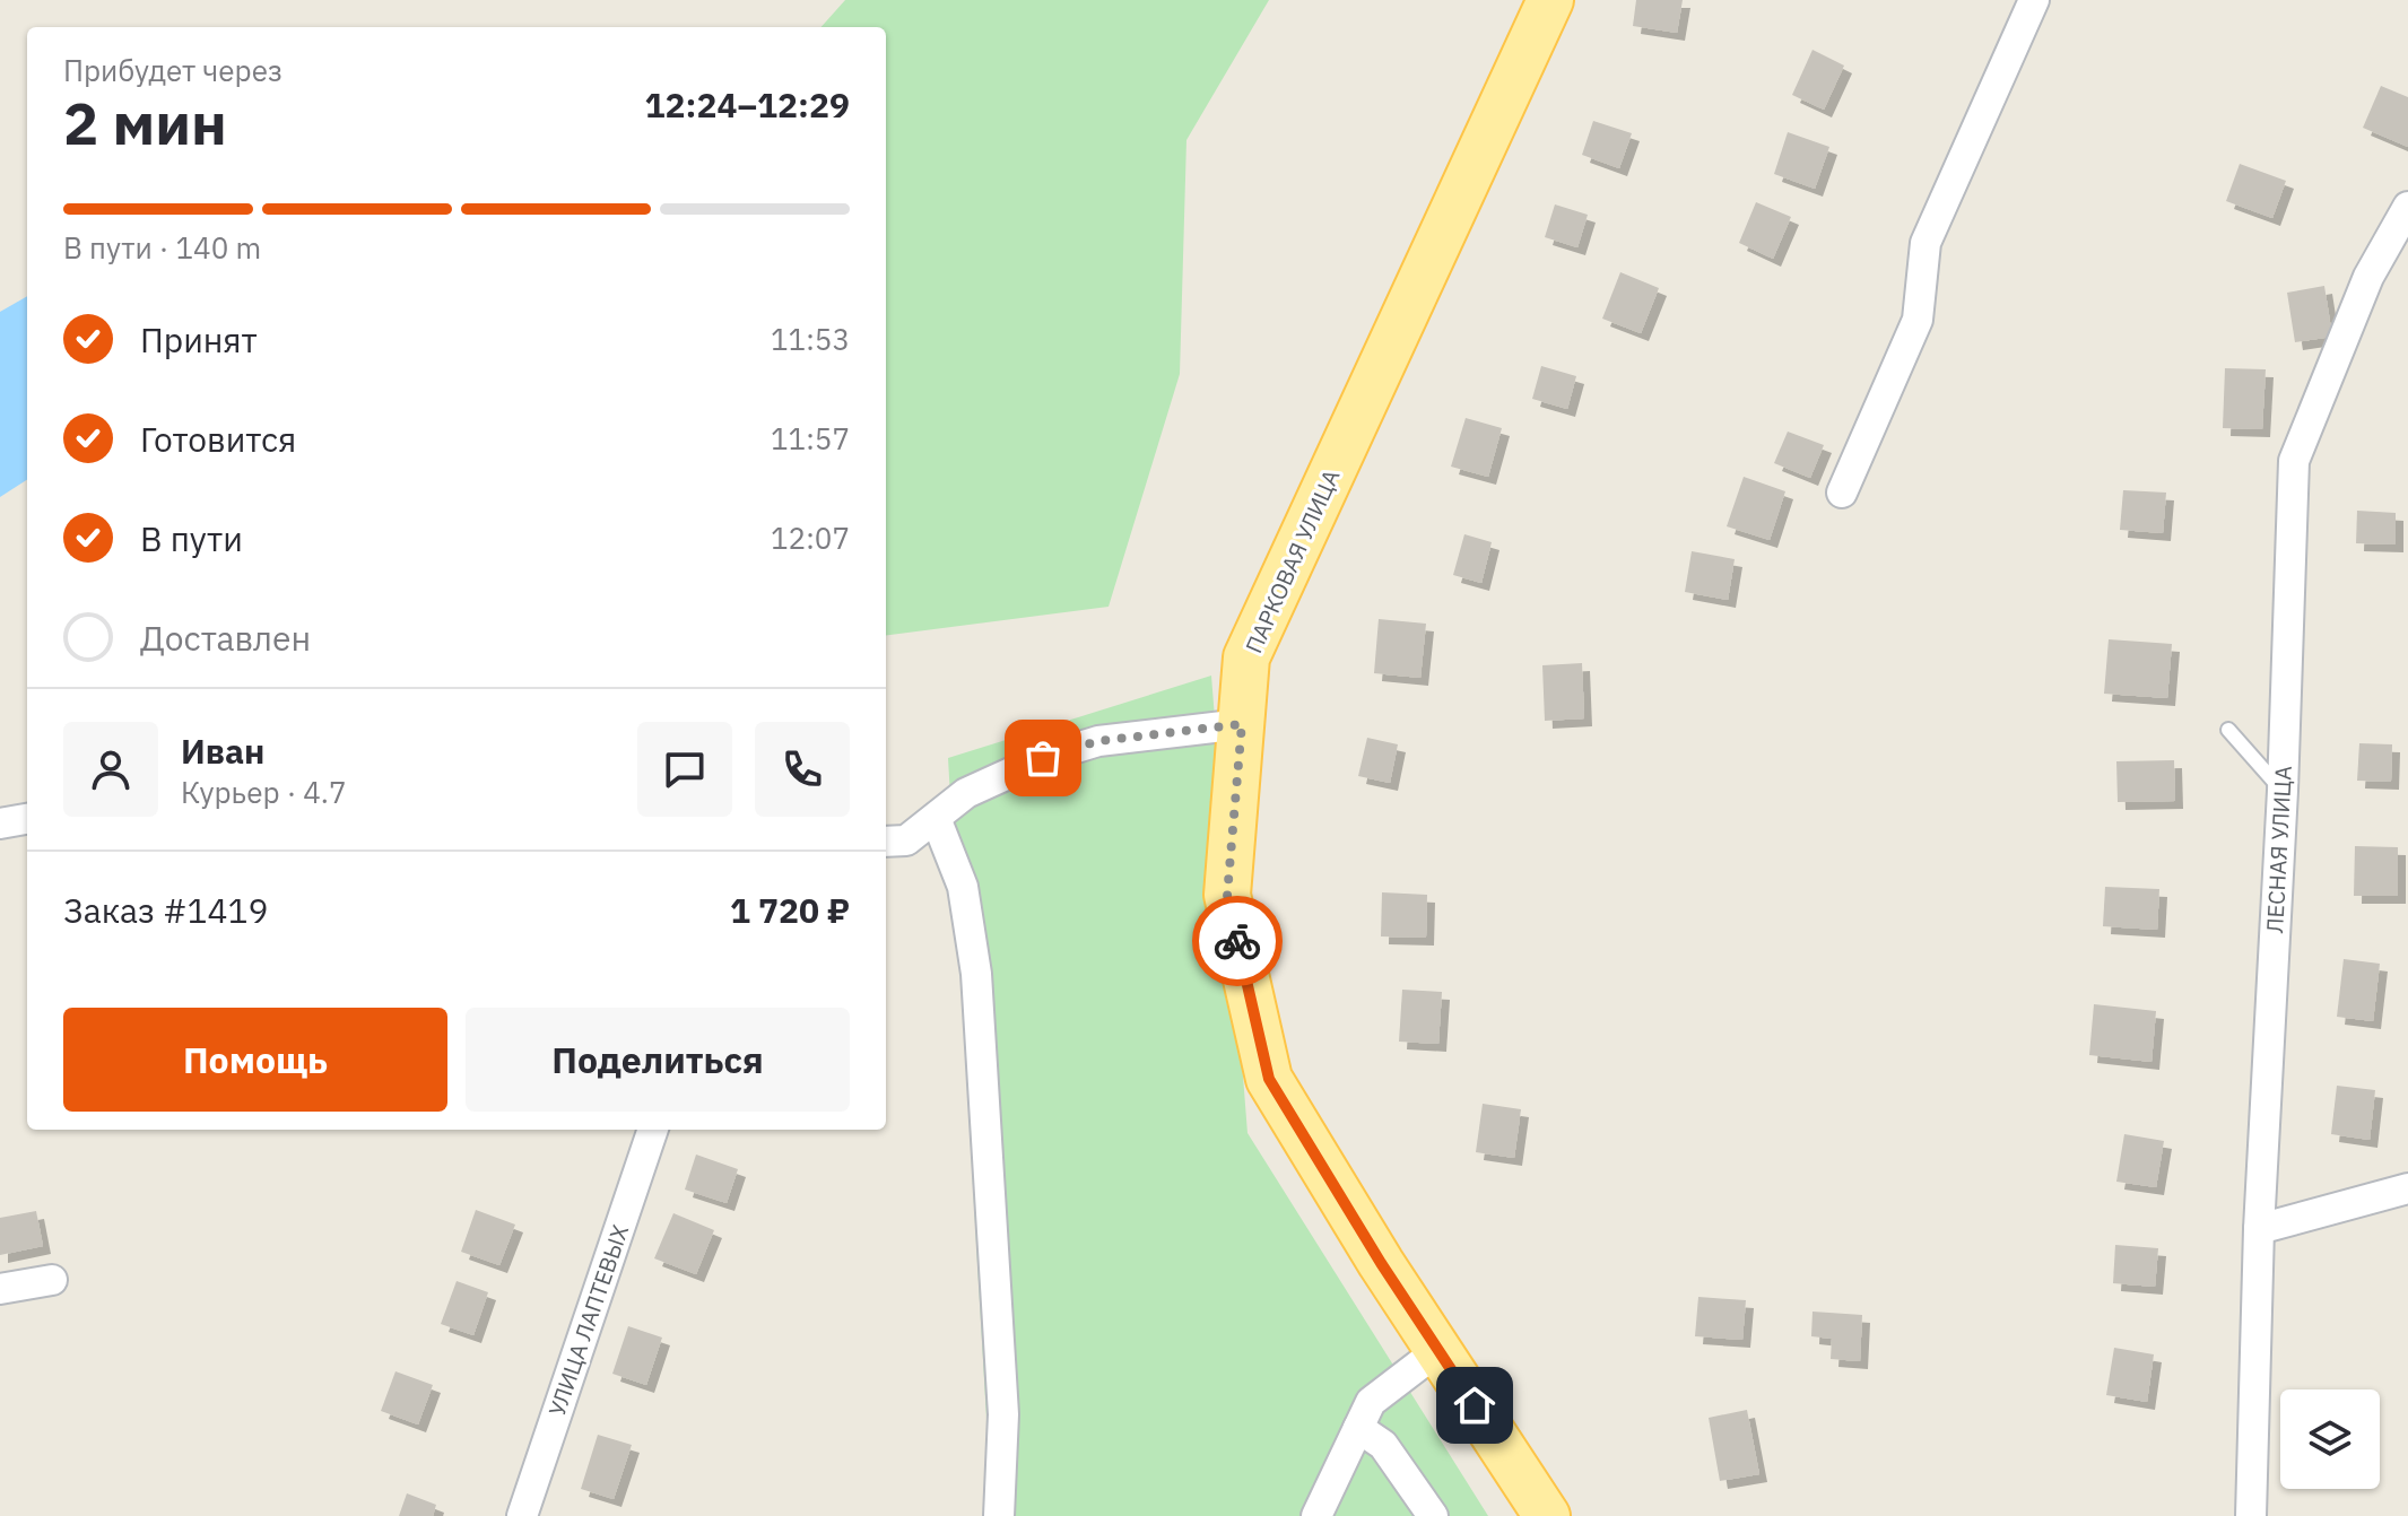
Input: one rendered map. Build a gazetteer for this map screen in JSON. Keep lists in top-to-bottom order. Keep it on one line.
{"streets":{"main road":["ПАРКОВАЯ УЛИЦА"],"street":["ЛЕСНАЯ УЛИЦА","УЛИЦА ЛАПТЕВЫХ"]},"page":{"heading":["2 мин","Прибудет через","12:24–12:29"],"panel":["Иван","Курьер · 4.7","Заказ #1419","1 720 ₽"],"bar":"В пути · 140 m","list":[["Принят","11:53"],["Готовится","11:57"],["В пути","12:07"],"Доставлен"],"buttons":["Помощь","Поделиться"]}}
